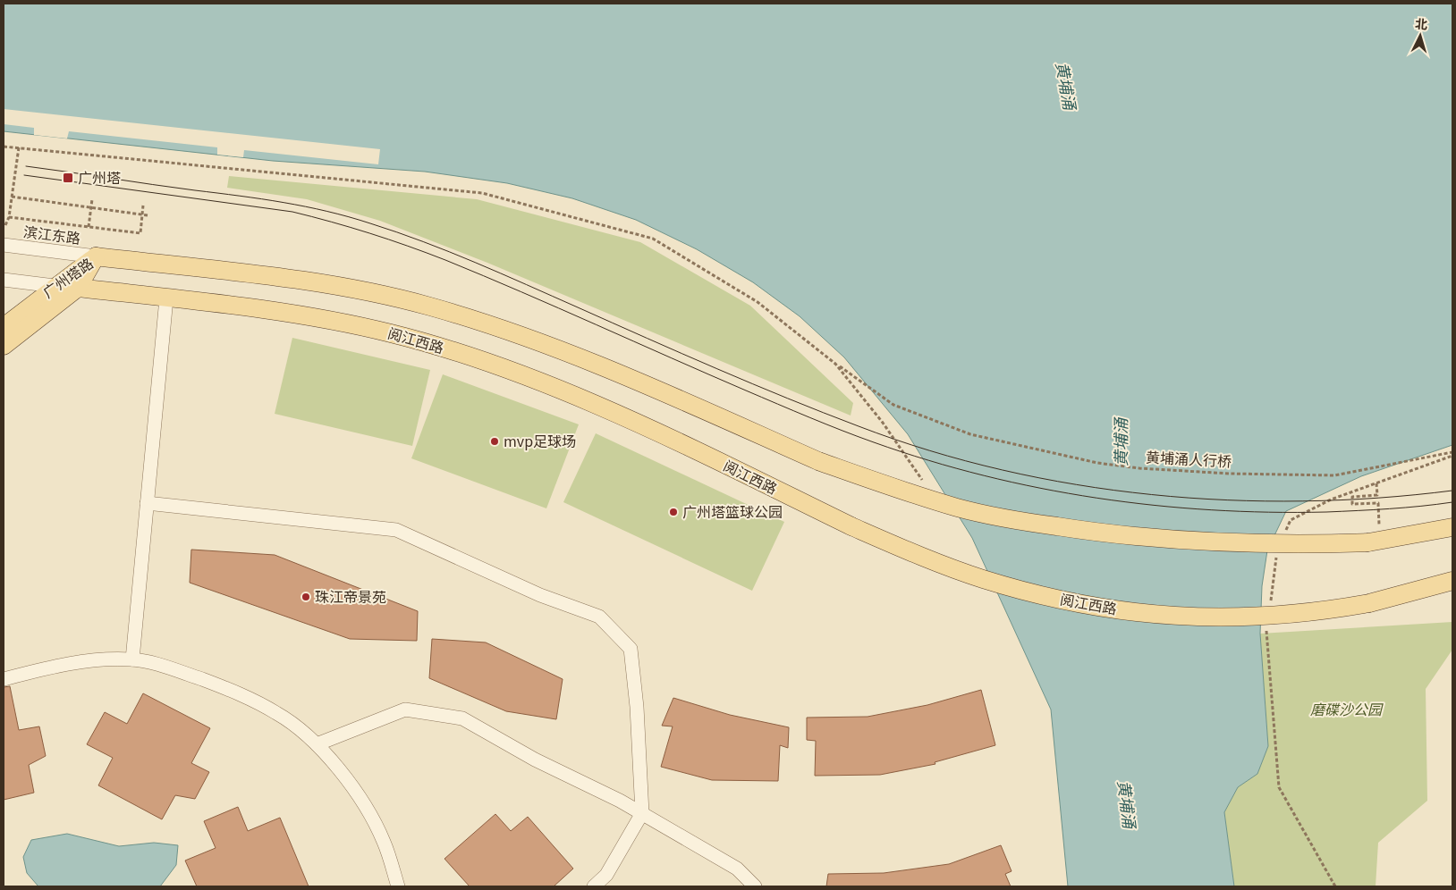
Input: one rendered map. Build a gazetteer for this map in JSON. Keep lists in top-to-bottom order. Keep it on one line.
{"streets":{"main road":["广州塔路","阅江西路"],"street":["滨江东路"],"path":["黄埔涌人行桥"]},"crossings":[["滨江东路","广州塔路"],["广州塔路","阅江西路"]],"water":["黄埔涌"],"parks":["磨碟沙公园"],"places":{"transit":["广州塔"],"other":["mvp足球场","广州塔篮球公园","珠江帝景苑"]},"north":"top"}
